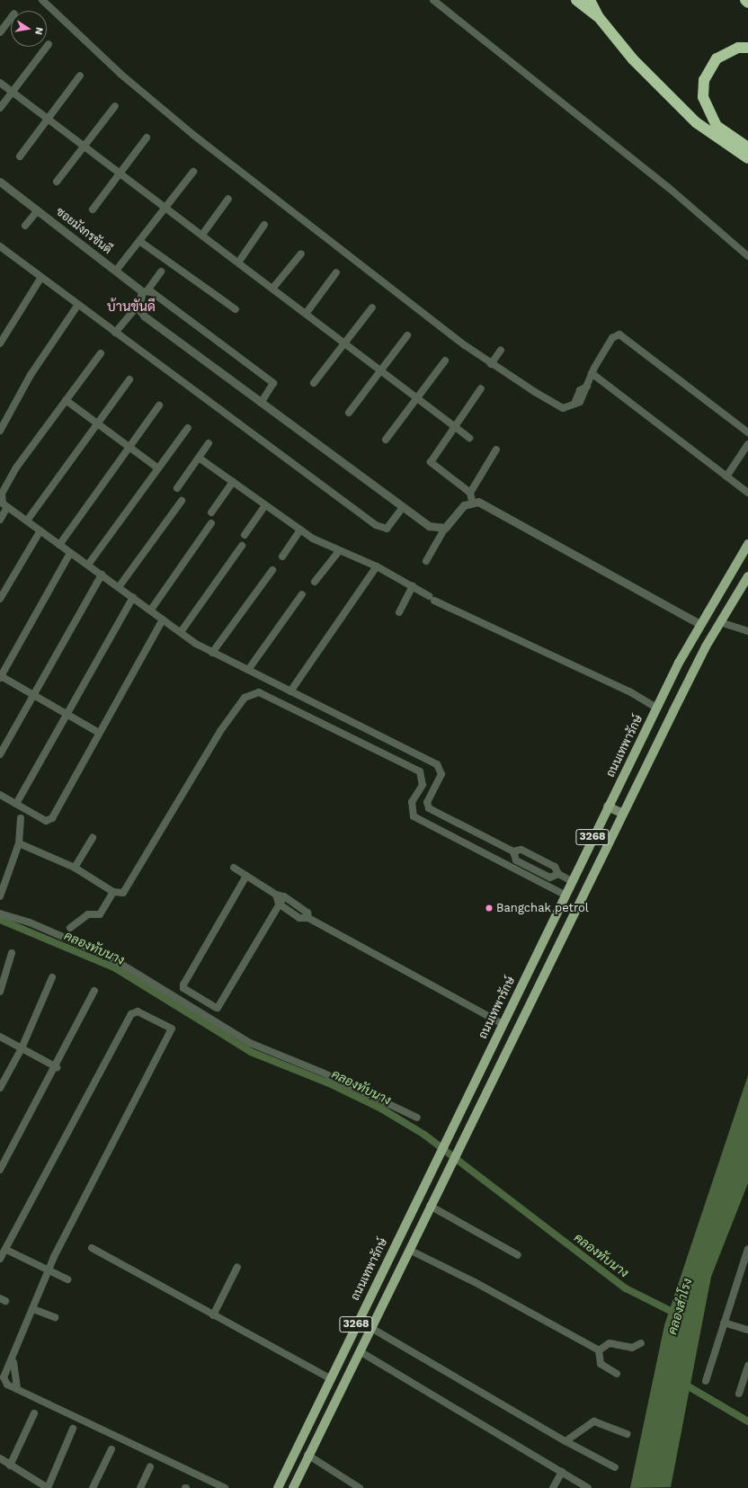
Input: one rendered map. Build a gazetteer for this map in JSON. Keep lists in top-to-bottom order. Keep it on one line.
{"streets":{"main road":["ถนนเทพารักษ์","3268"],"street":["ซอยมังกรขันดี"]},"districts":["บ้านขันดี"],"water":["คลองทับนาง","คลองสำโรง"],"places":["Bangchak petrol"],"north":"right"}
